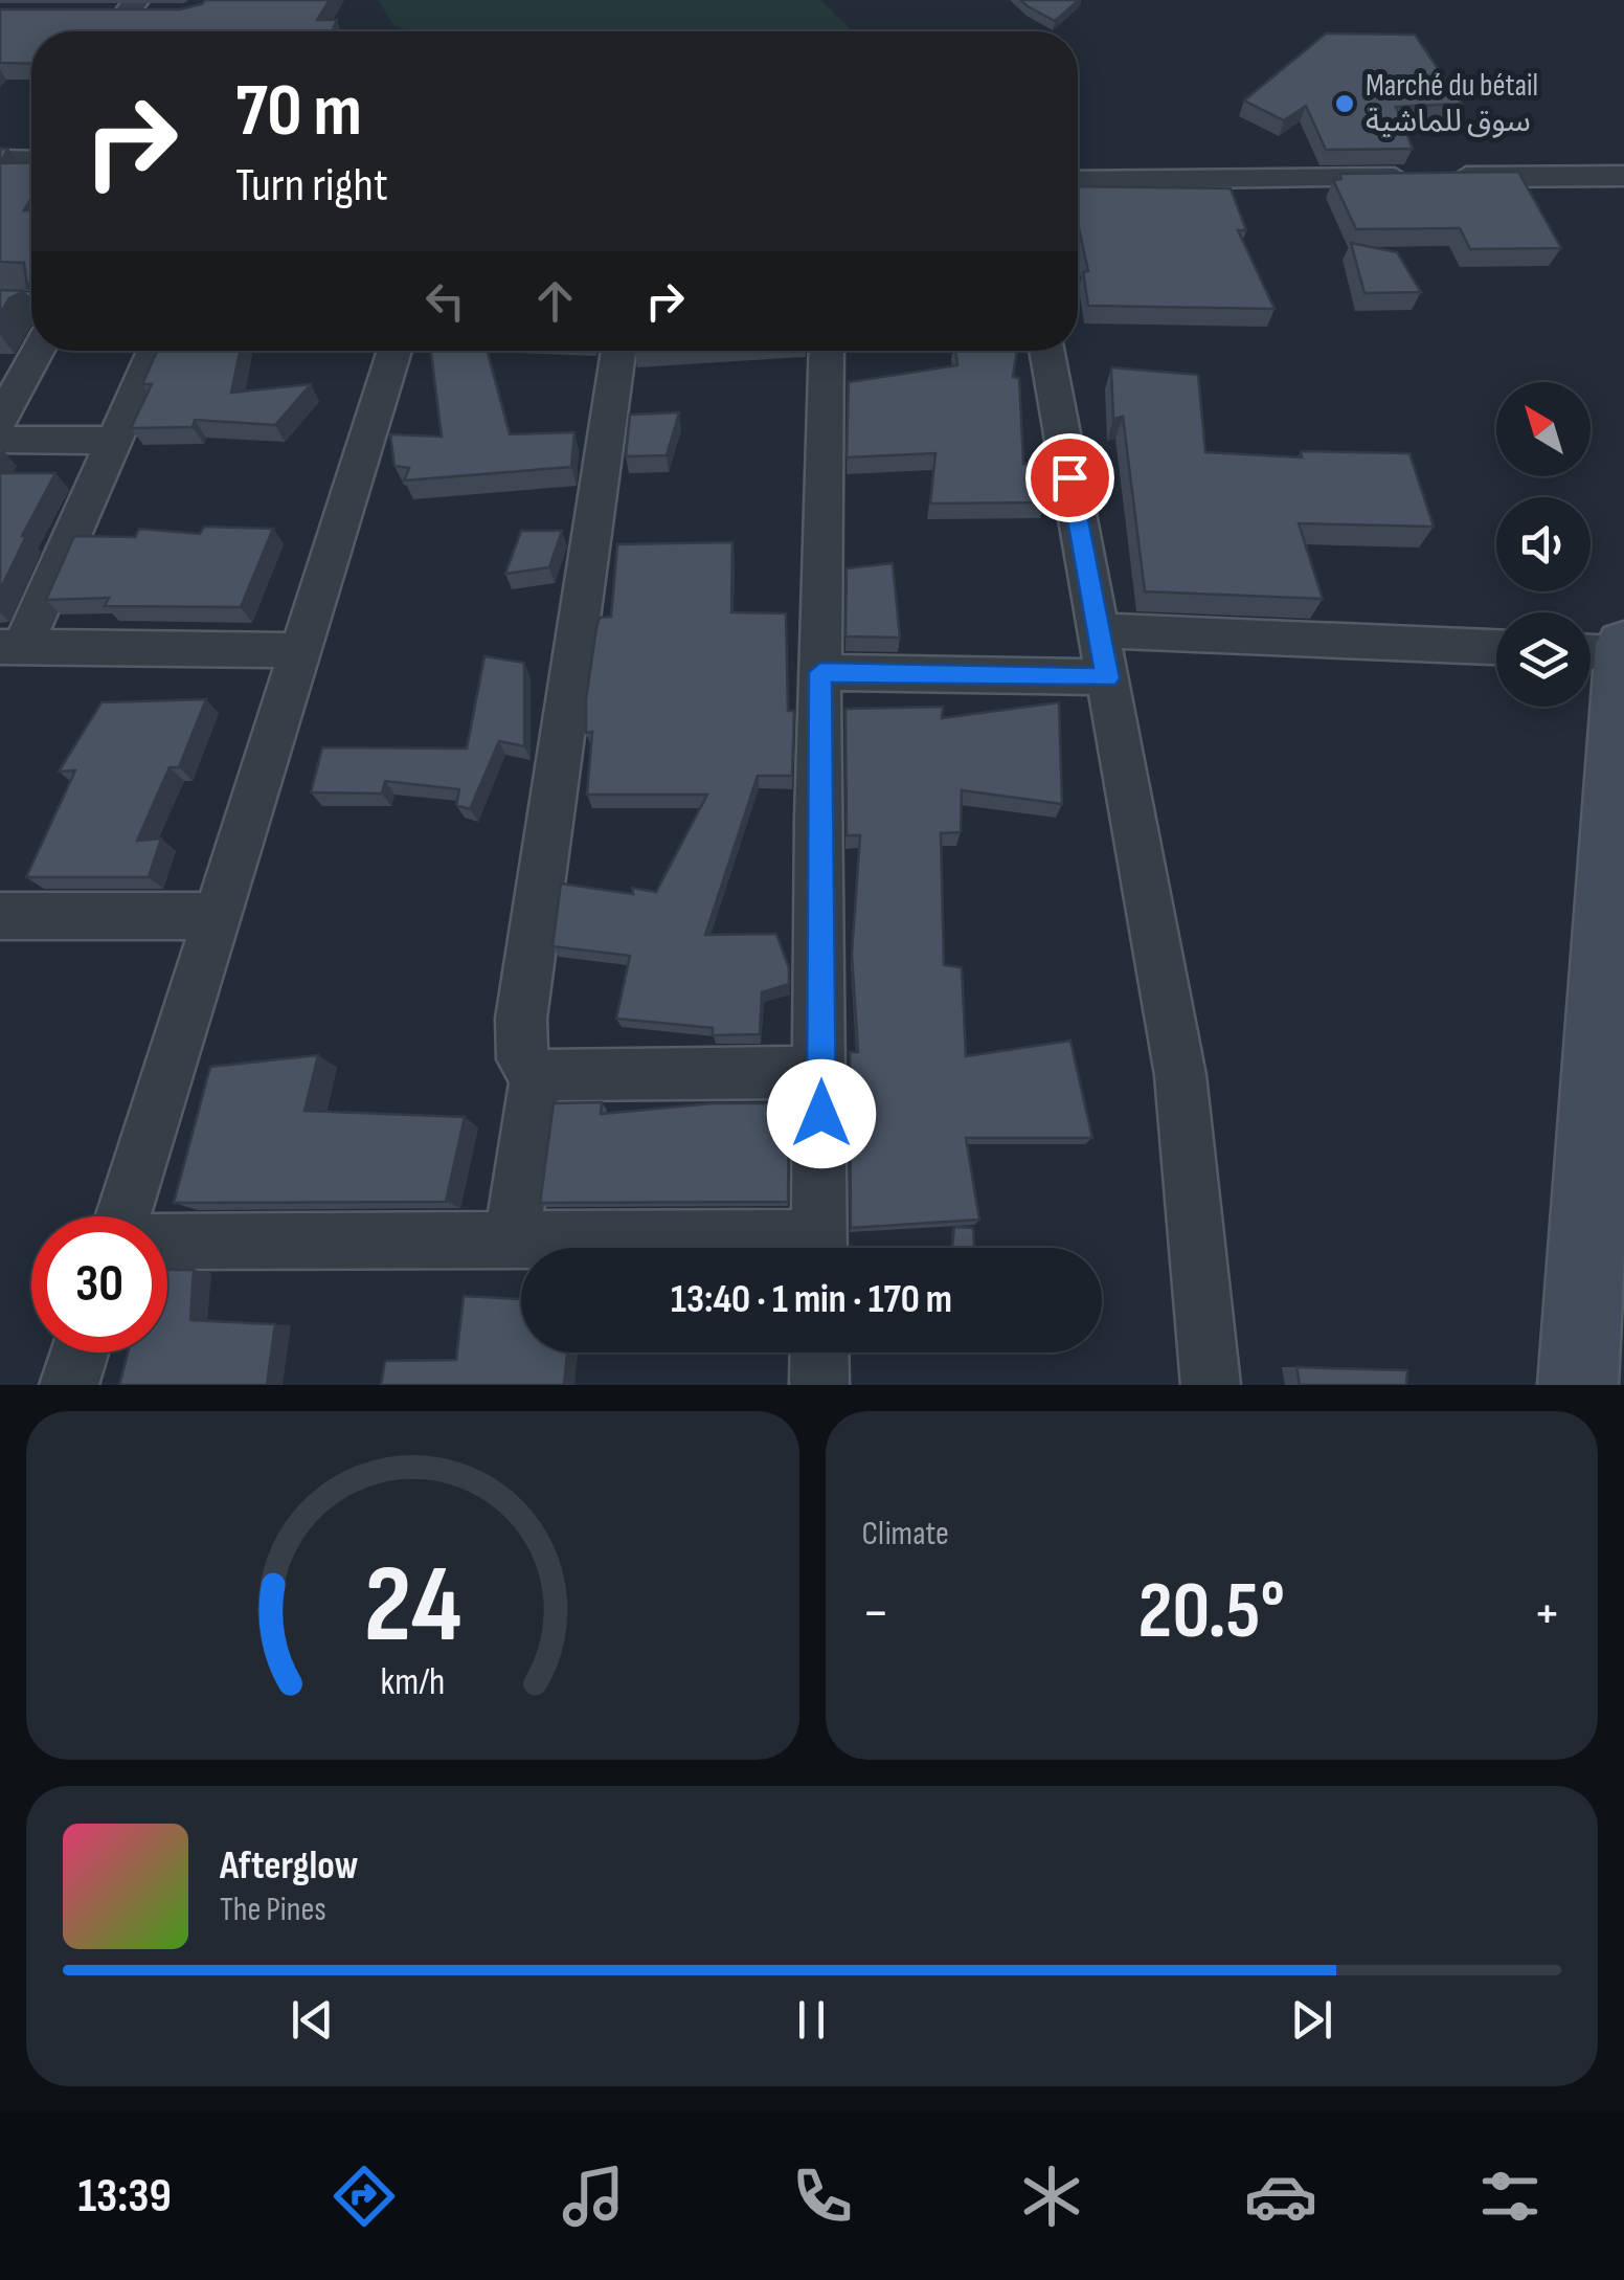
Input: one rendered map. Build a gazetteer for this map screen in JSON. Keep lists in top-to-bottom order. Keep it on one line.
{"places":["Marché du bétail سوق للماشية"],"north":"top left","page":{"turn":["70 m","Turn right"],"limit":"30","trip":"13:40 · 1 min · 170 m","tile":"Climate","heat":["−","20.5°","+"],"song":["Afterglow","The Pines"],"tabs":"13:39","gauge":["24","km/h"]}}
